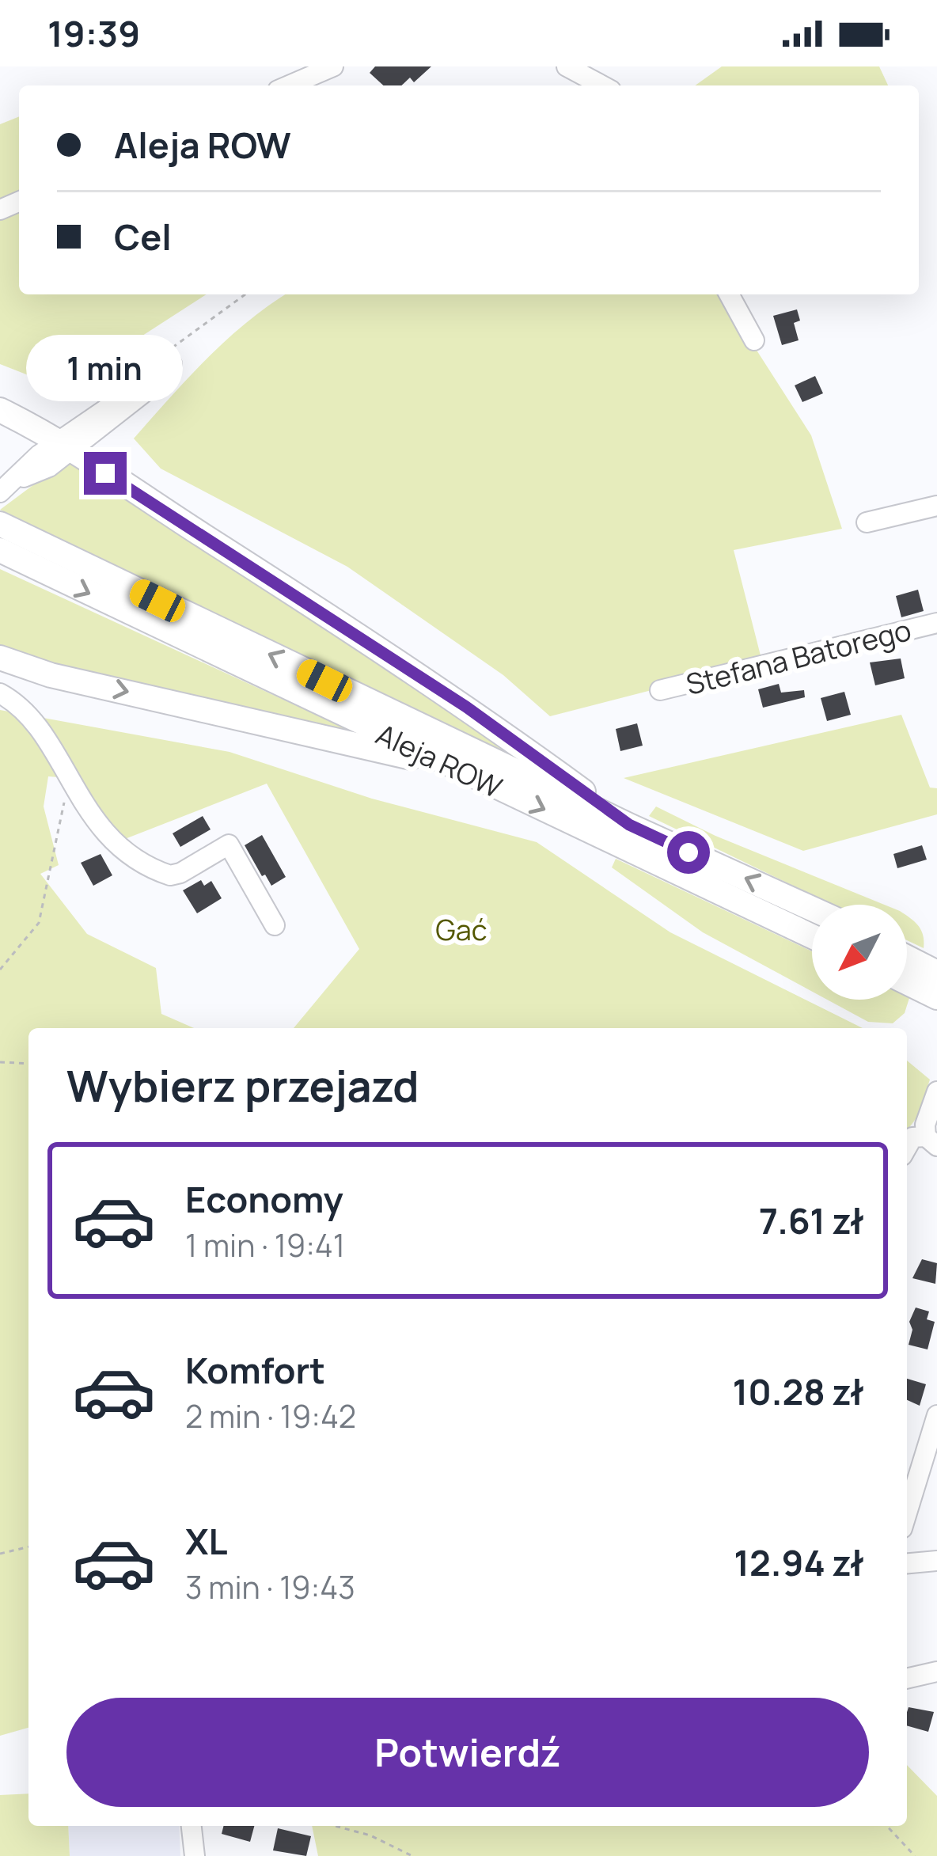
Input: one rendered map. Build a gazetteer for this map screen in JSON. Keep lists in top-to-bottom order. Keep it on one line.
{"streets":{"main road":["Aleja ROW"],"street":["Stefana Batorego"]},"parks":["Gać"],"north":"bottom left","page":{"status":"19:39","banner":["Aleja ROW","Cel"],"bubble":"1 min","heading":"Wybierz przejazd","list":[{"name":"Economy","note":"1 min · 19:41","value":"7.61 zł"},{"name":"Komfort","note":"2 min · 19:42","value":"10.28 zł"},{"name":"XL","note":"3 min · 19:43","value":"12.94 zł"}],"buttons":"Potwierdź"}}
